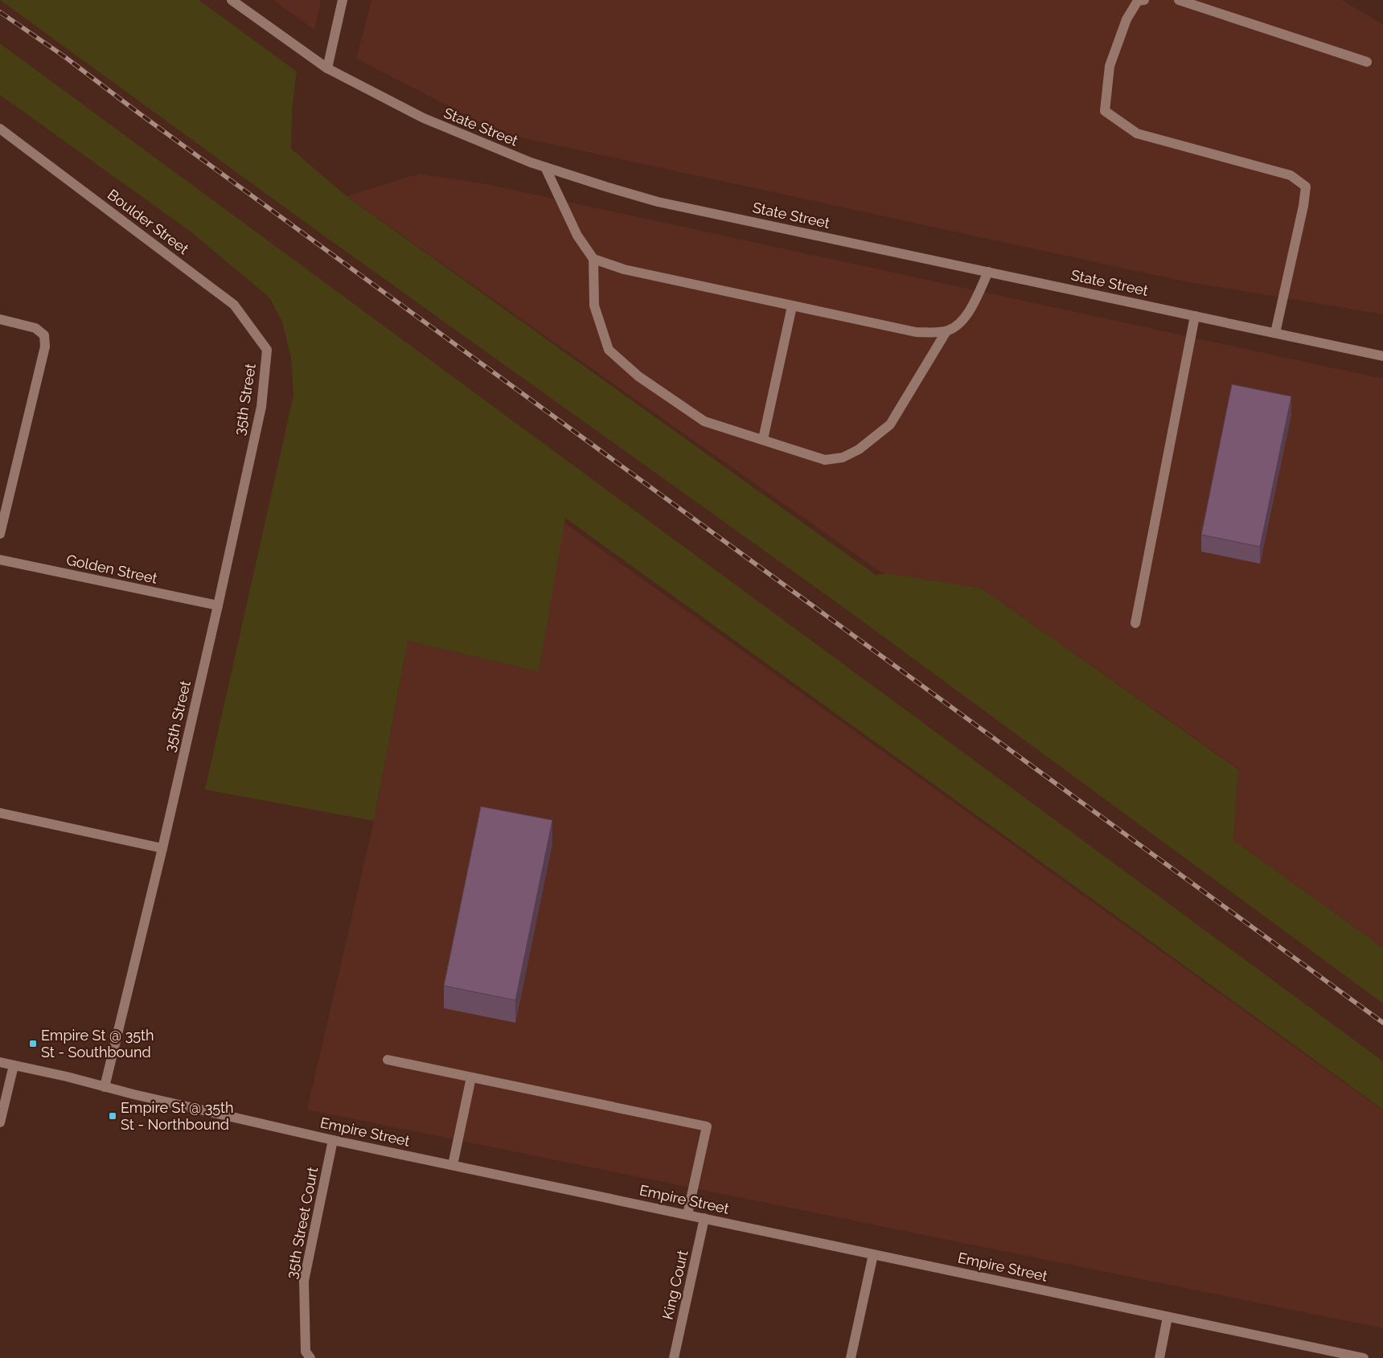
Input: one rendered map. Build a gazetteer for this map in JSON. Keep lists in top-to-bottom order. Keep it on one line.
{"streets":{"street":["State Street","Boulder Street","35th Street","Golden Street","Empire Street","35th Street Court","King Court"]},"crossings":[["Boulder Street","35th Street"],["35th Street","Golden Street"],["35th Street","Empire Street"],["Empire Street","35th Street Court"],["Empire Street","King Court"]],"places":{"transit":["Empire St @ 35th St - Southbound","Empire St @ 35th St - Northbound"]}}
